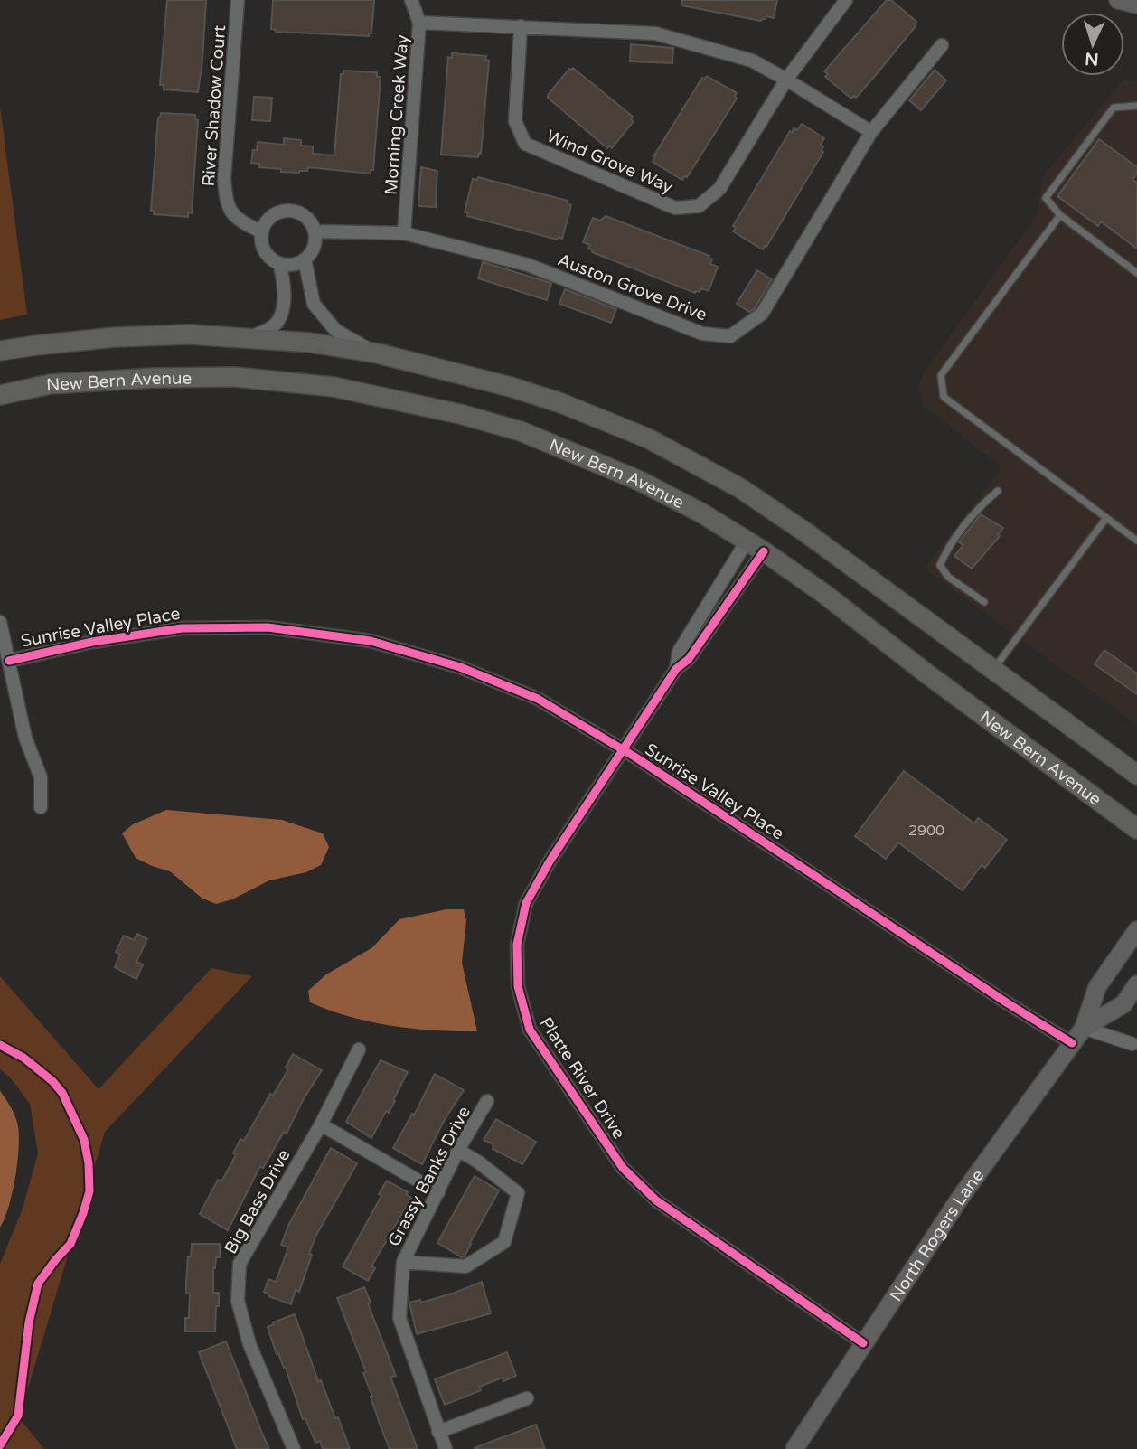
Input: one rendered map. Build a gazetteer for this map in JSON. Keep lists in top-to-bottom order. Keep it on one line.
{"streets":{"main road":["New Bern Avenue"],"street":["River Shadow Court","Morning Creek Way","Wind Grove Way","Auston Grove Drive","Sunrise Valley Place","Platte River Drive","Grassy Banks Drive","Big Bass Drive","North Rogers Lane"]},"crossings":[["River Shadow Court","Auston Grove Drive"],["Morning Creek Way","Auston Grove Drive"],["New Bern Avenue","Platte River Drive"],["Sunrise Valley Place","Platte River Drive"],["Sunrise Valley Place","North Rogers Lane"],["Platte River Drive","North Rogers Lane"]],"house_numbers":["2900"],"north":"bottom"}
